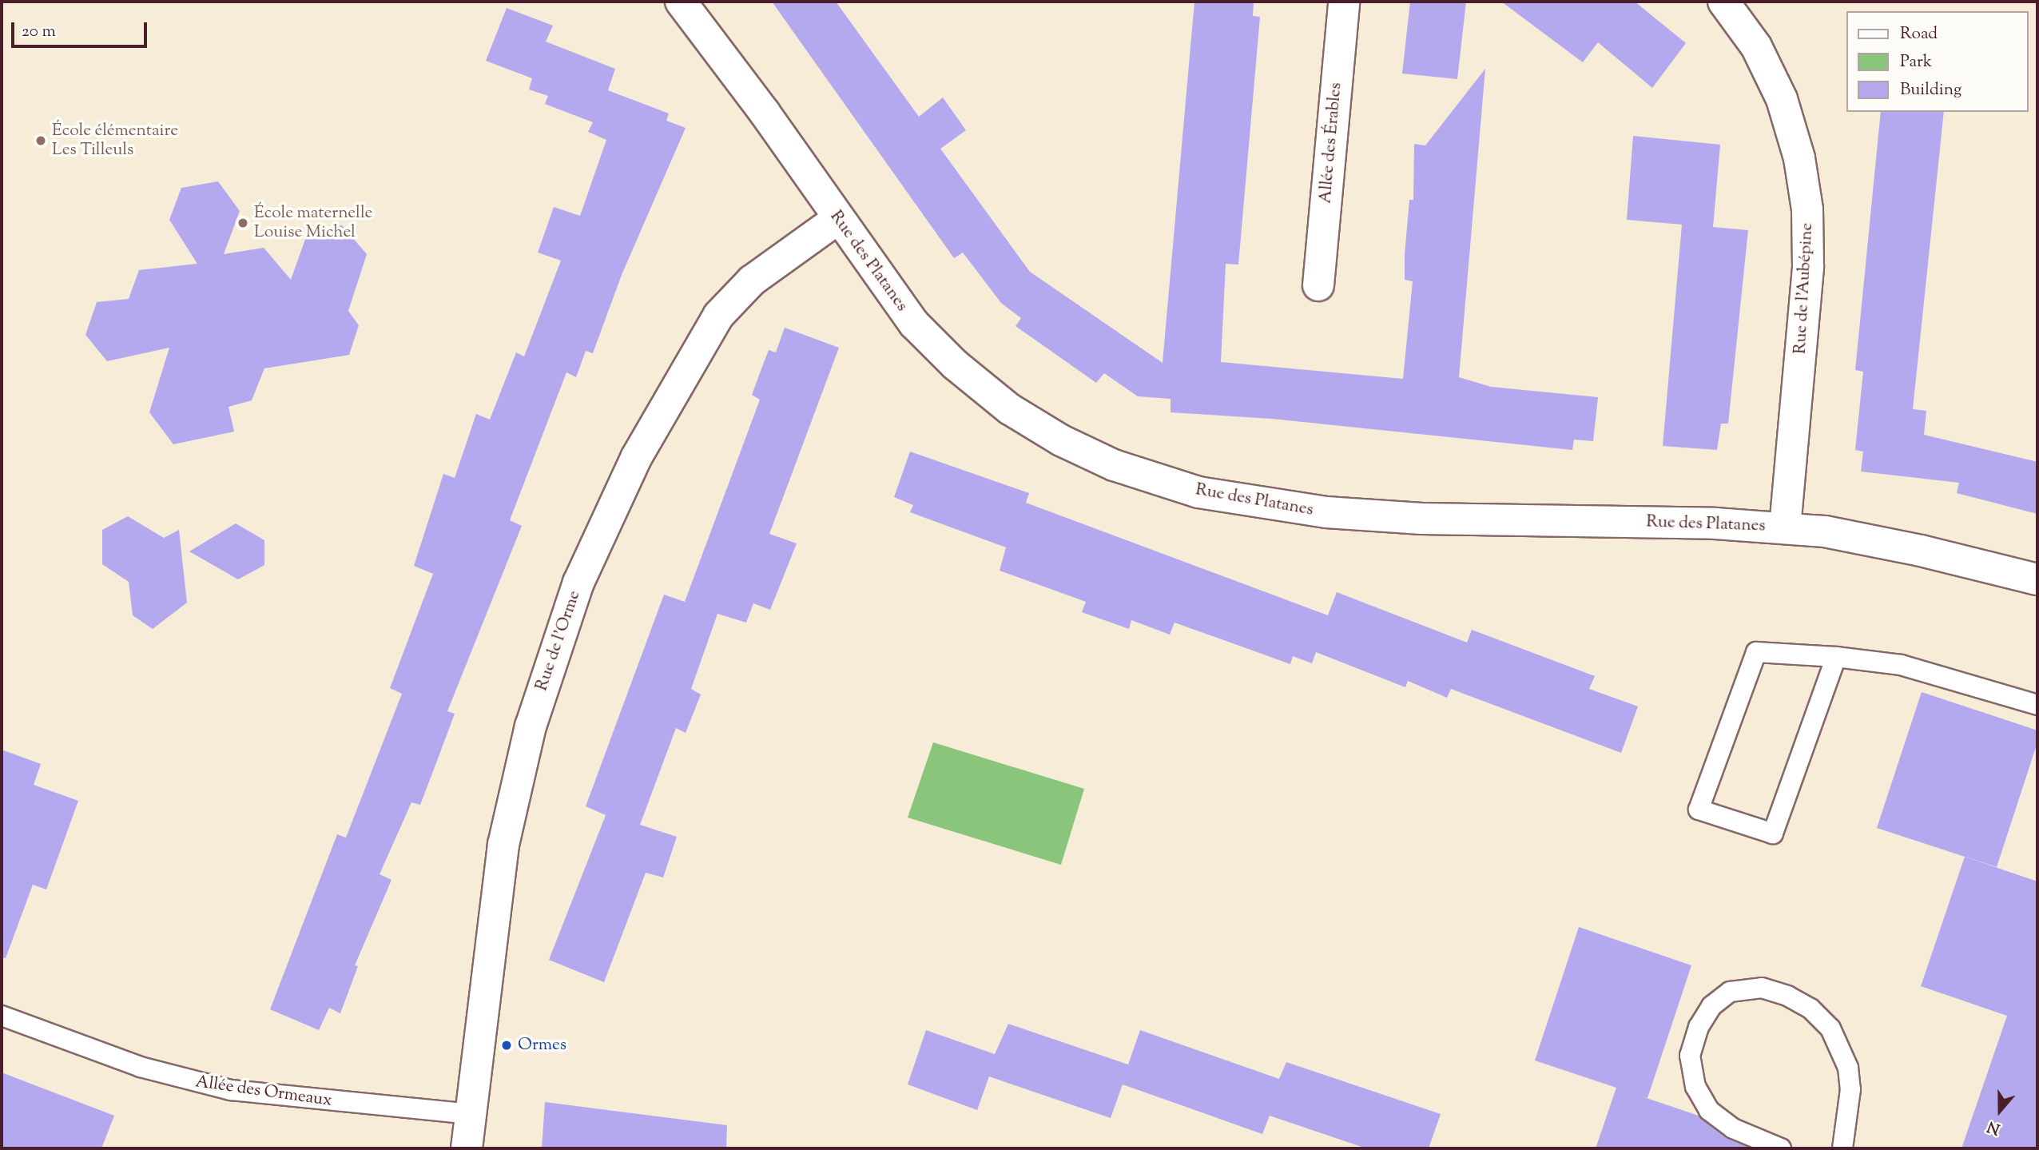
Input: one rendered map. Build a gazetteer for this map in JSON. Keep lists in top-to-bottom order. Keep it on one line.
{"streets":{"street":["Allée des Érables","Rue des Platanes","Rue de l'Aubépine","Rue de l'Orme"],"lane":["Allée des Ormeaux"]},"crossings":[["Rue des Platanes","Rue de l'Aubépine"],["Rue des Platanes","Rue de l'Orme"],["Rue de l'Orme","Allée des Ormeaux"]],"places":["École élémentaire Les Tilleuls","École maternelle Louise Michel","Ormes"],"legend":["Road","Park","Building"],"scale_bar":"20 m","north":"bottom"}
